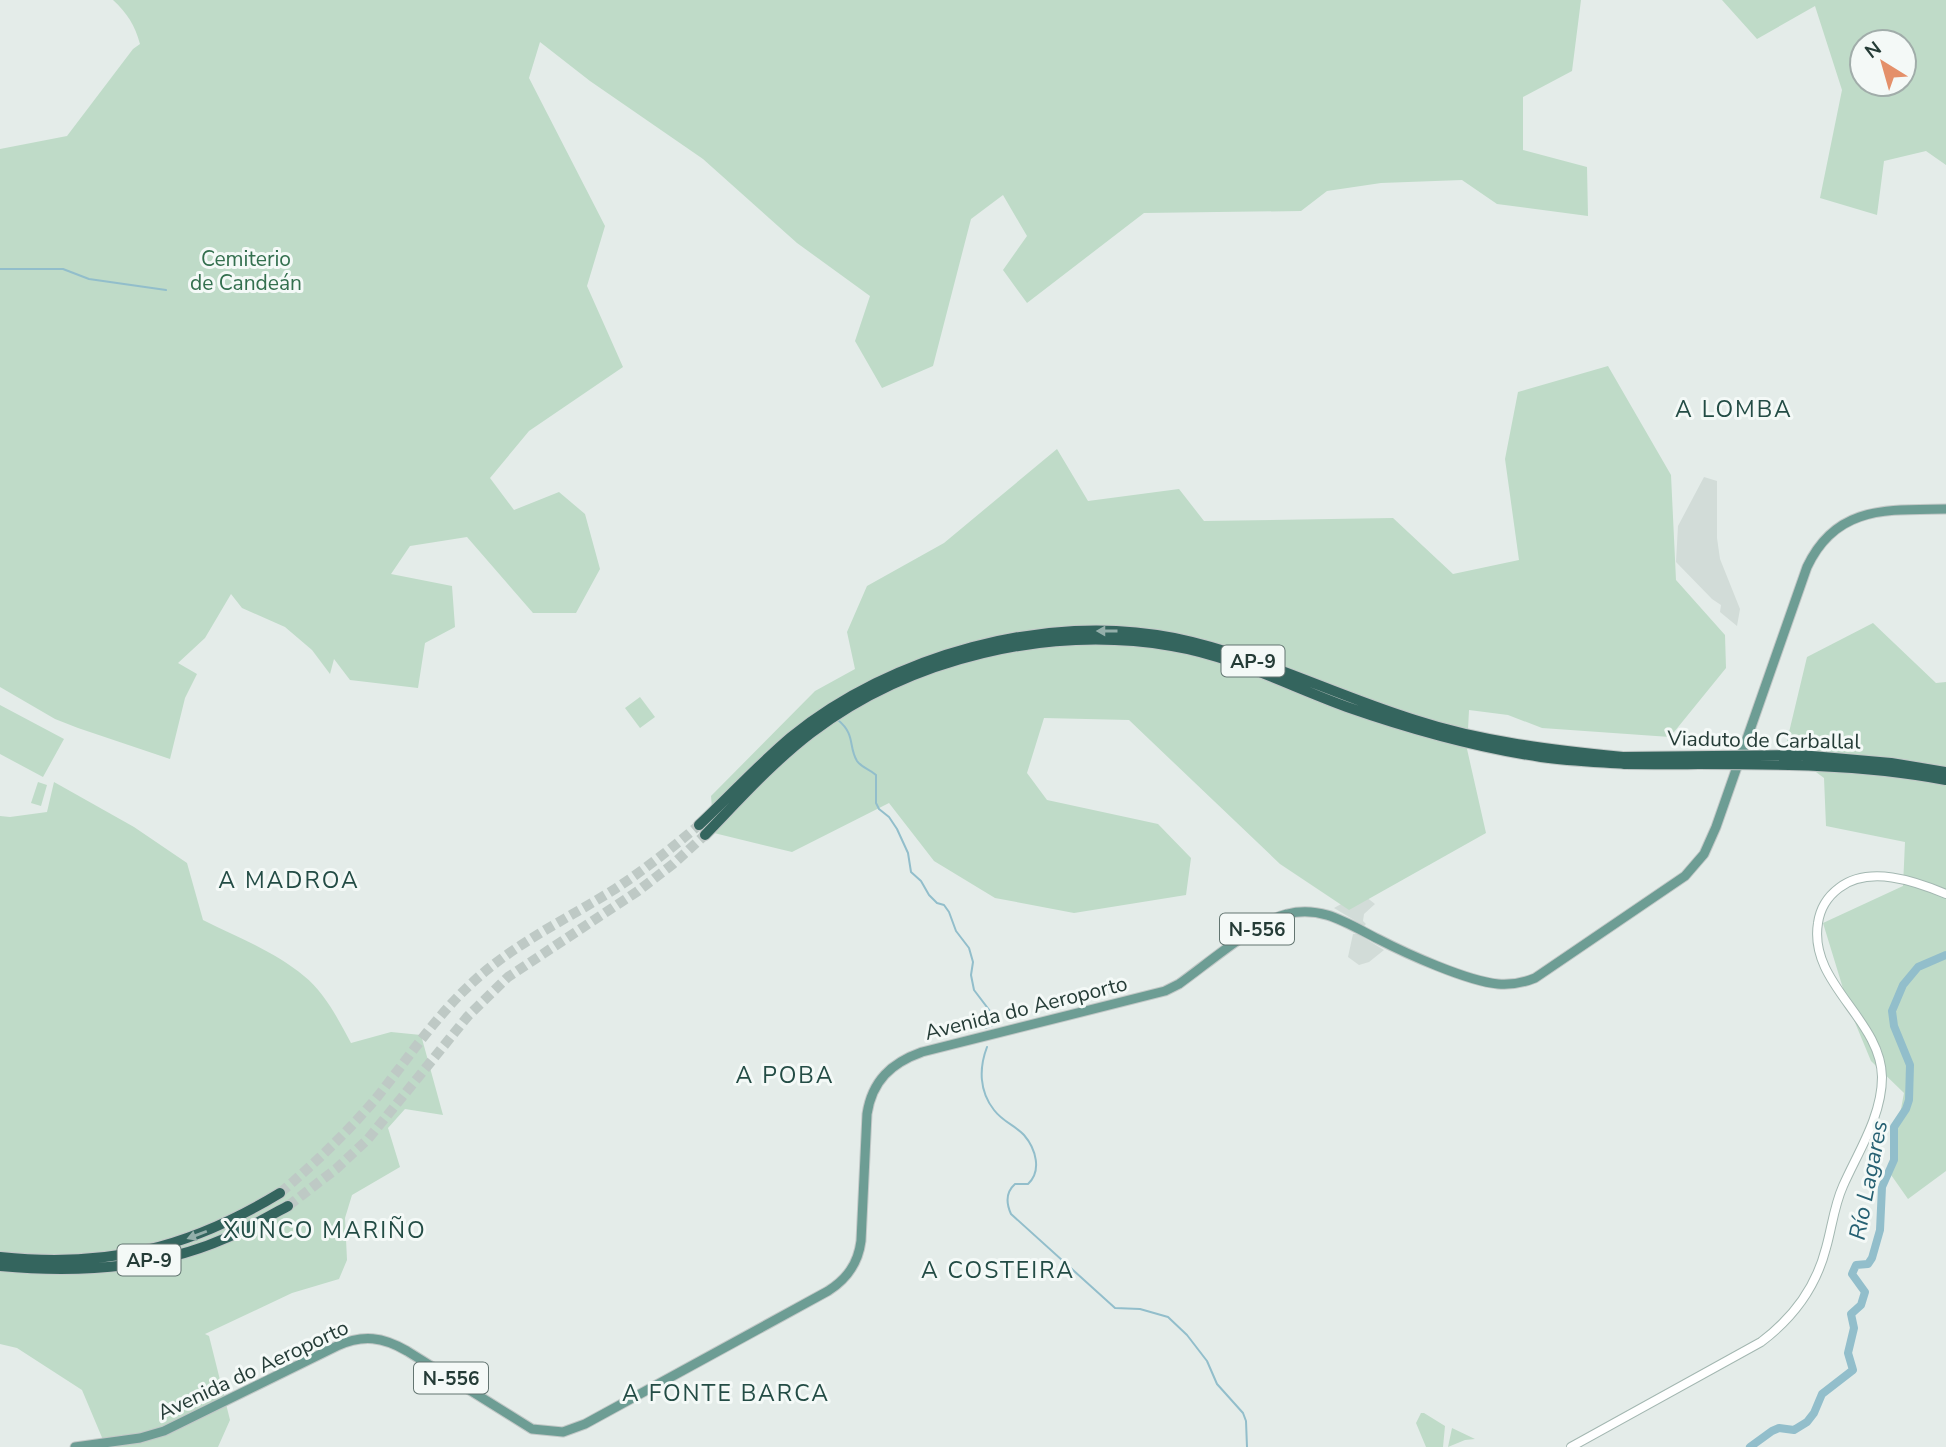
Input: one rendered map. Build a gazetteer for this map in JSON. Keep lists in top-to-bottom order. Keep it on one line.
{"streets":{"highway":["AP-9","Viaduto de Carballal"],"main road":["N-556","Avenida do Aeroporto"]},"crossings":[["AP-9","Viaduto de Carballal"]],"districts":["A LOMBA","A MADROA","A POBA","XUNCO MARIÑO","A COSTEIRA","A FONTE BARCA"],"water":["Río Lagares"],"parks":["Cemiterio de Candeán"],"north":"top left"}
